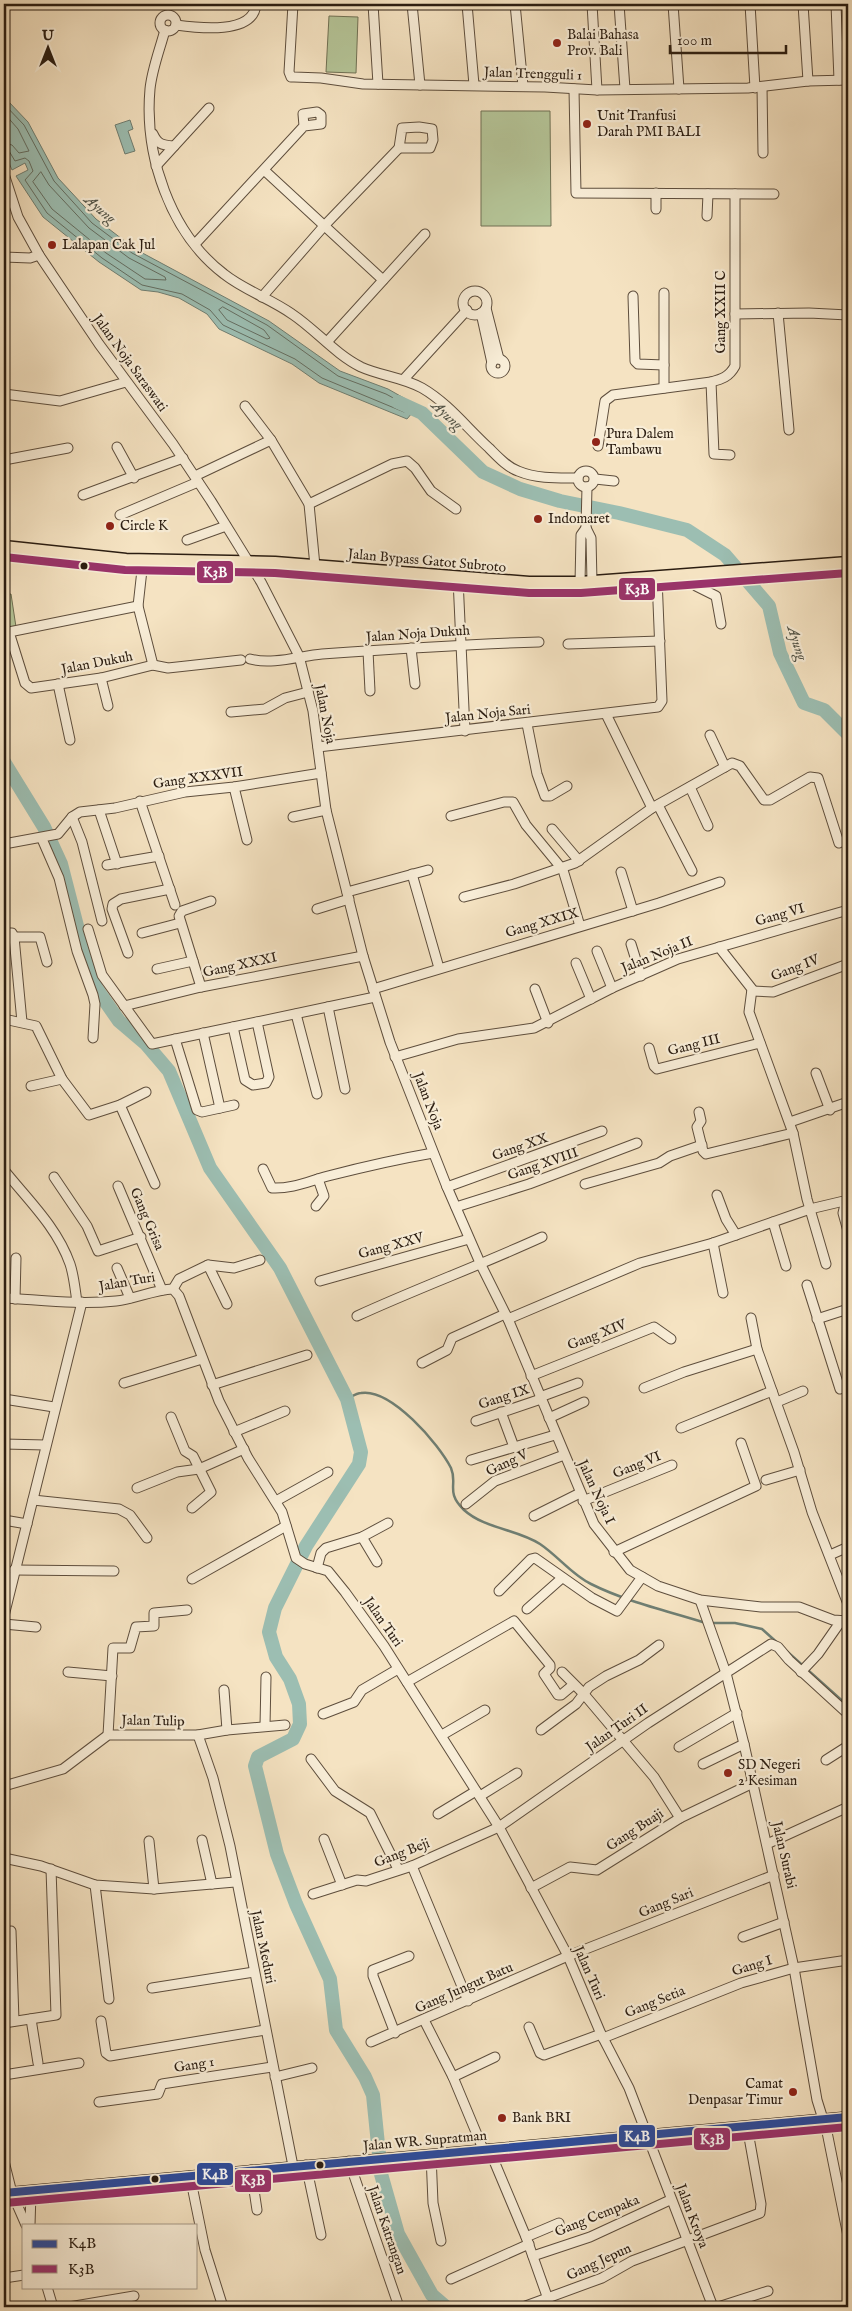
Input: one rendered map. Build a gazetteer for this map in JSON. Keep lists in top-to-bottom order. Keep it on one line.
{"streets":{"highway":["Jalan Bypass Gatot Subroto"],"main road":["Jalan WR. Supratman"],"street":["Jalan Trengguli 1","Gang XXII C","Jalan Noja Saraswati","Jalan Noja Dukuh","Jalan Dukuh","Jalan Noja","Jalan Noja Sari","Gang XXXVII","Gang VI","Gang XXIX","Jalan Noja II","Gang XXXI","Gang IV","Gang III","Gang XX","Gang XVIII","Gang Grisa","Gang XXV","Jalan Turi","Gang XIV","Gang IX","Gang V","Jalan Noja I","Jalan Tulip","Jalan Turi II","Gang Buaji","Gang Beji","Jalan Surabi","Gang Sari","Jalan Meduri","Gang I","Gang Jungut Batu","Gang Setia","Gang 1","Gang Cempaka","Jalan Kroya","Jalan Katrangan","Gang Jepun"]},"crossings":[["Jalan Noja Saraswati","Jalan Bypass Gatot Subroto"],["Jalan Noja Saraswati","Jalan Noja"],["Jalan Bypass Gatot Subroto","Jalan Dukuh"],["Jalan Bypass Gatot Subroto","Jalan Noja"],["Jalan Noja Dukuh","Jalan Dukuh"],["Jalan Noja Dukuh","Jalan Noja"],["Jalan Noja","Jalan Noja Sari"],["Jalan Noja","Gang XXXVII"],["Jalan Noja","Gang XXIX"],["Jalan Noja","Jalan Noja II"],["Jalan Noja","Gang XXXI"],["Jalan Noja","Gang XX"],["Jalan Noja","Gang XVIII"],["Jalan Noja","Gang XXV"],["Jalan Noja","Jalan Noja I"],["Gang VI","Jalan Noja II"],["Gang VI","Jalan Noja I"],["Gang XXIX","Gang XXXI"],["Gang Grisa","Jalan Turi"],["Jalan Turi","Jalan Turi II"],["Jalan Turi","Gang Buaji"],["Jalan Turi","Gang Beji"],["Jalan Turi","Gang Sari"],["Jalan Turi","Gang Jungut Batu"],["Jalan Turi","Gang Setia"],["Jalan Turi","Jalan WR. Supratman"],["Jalan Turi","Jalan Kroya"],["Gang XIV","Jalan Noja I"],["Gang IX","Jalan Noja I"],["Gang V","Jalan Noja I"],["Jalan Noja I","Jalan Surabi"],["Jalan Tulip","Jalan Meduri"],["Jalan Turi II","Gang Beji"],["Jalan Turi II","Jalan Surabi"],["Gang Buaji","Jalan Surabi"],["Jalan Surabi","Gang Sari"],["Jalan Surabi","Gang I"],["Jalan Surabi","Jalan WR. Supratman"],["Gang Sari","Gang Jungut Batu"],["Jalan Meduri","Gang 1"],["Jalan Meduri","Jalan WR. Supratman"],["Gang I","Gang Setia"],["Jalan WR. Supratman","Jalan Kroya"],["Jalan WR. Supratman","Jalan Katrangan"],["Jalan WR. Supratman","Gang Jepun"],["Gang Cempaka","Jalan Kroya"],["Jalan Kroya","Gang Jepun"]],"water":["Ayung"],"places":["Balai Bahasa Prov. Bali","Unit Tranfusi Darah PMI BALI","Lalapan Cak Jul","Pura Dalem Tambawu","Indomaret","Circle K","SD Negeri 2 Kesiman","Camat Denpasar Timur","Bank BRI"],"lines":["transit line K3B","transit line K4B"],"legend":["K4B","K3B"],"scale_bar":"100 m","north":"top"}
